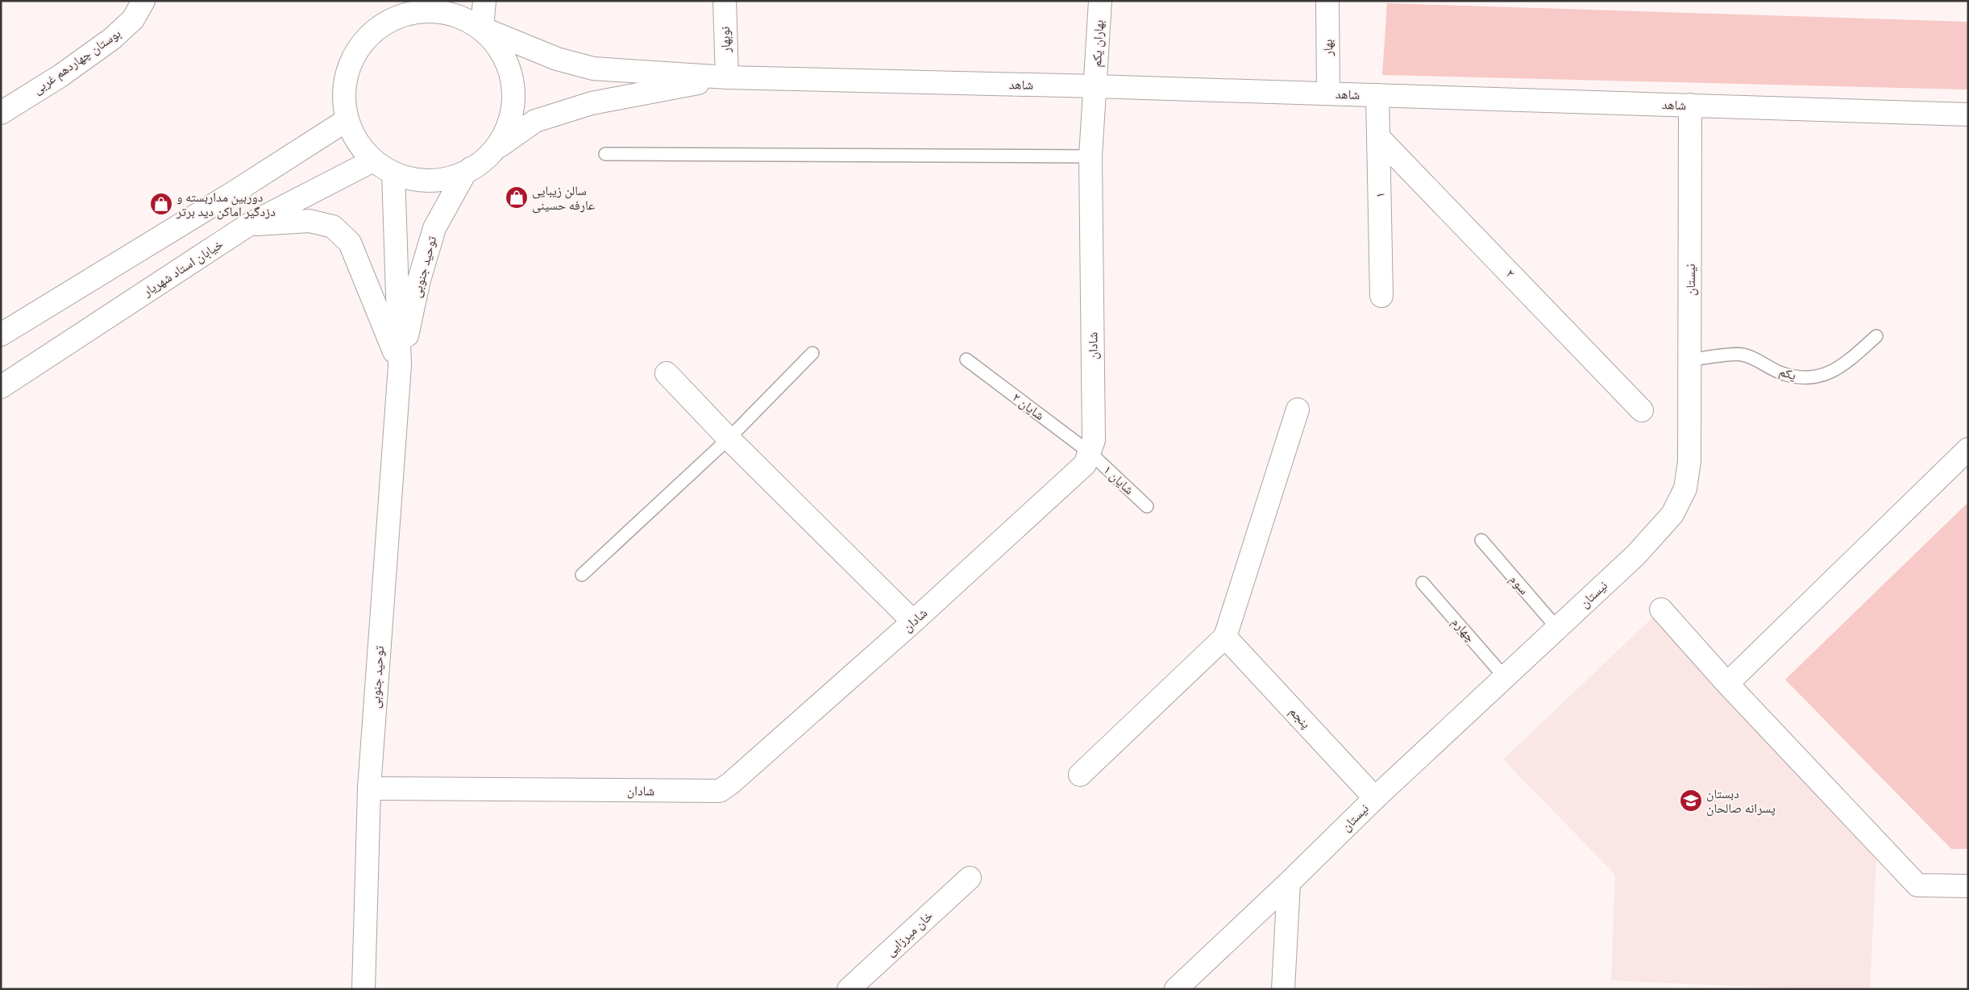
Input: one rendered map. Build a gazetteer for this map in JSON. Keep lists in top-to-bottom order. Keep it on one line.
{"streets":{"street":["نوبهار","بهاران یکم","بهار","بوستان چهاردهم غربی","شاهد","۱","توحید جنوبی","خیابان استاد شهریار","۲","نيستان","شادان","پنجم","خان میرزایی"],"lane":["یکم","شایان ۲","شایان ۱","سوم","چهارم"]},"crossings":[["نوبهار","شاهد"],["بهاران یکم","شاهد"],["بهاران یکم","شادان"],["بهار","شاهد"],["شاهد","۱"],["شاهد","نيستان"],["شاهد","شادان"],["۱","۲"],["توحید جنوبی","شادان"],["نيستان","یکم"],["نيستان","سوم"],["نيستان","چهارم"],["نيستان","پنجم"],["شادان","شایان ۲"],["شادان","شایان ۱"],["شایان ۲","شایان ۱"]],"places":{"shop":["سالن زیبایی عارفه حسینی","دوربین مداربسته و دزدگیر اماکن دید برتر"],"school or university":["دبستان پسرانه صالحان"]}}
